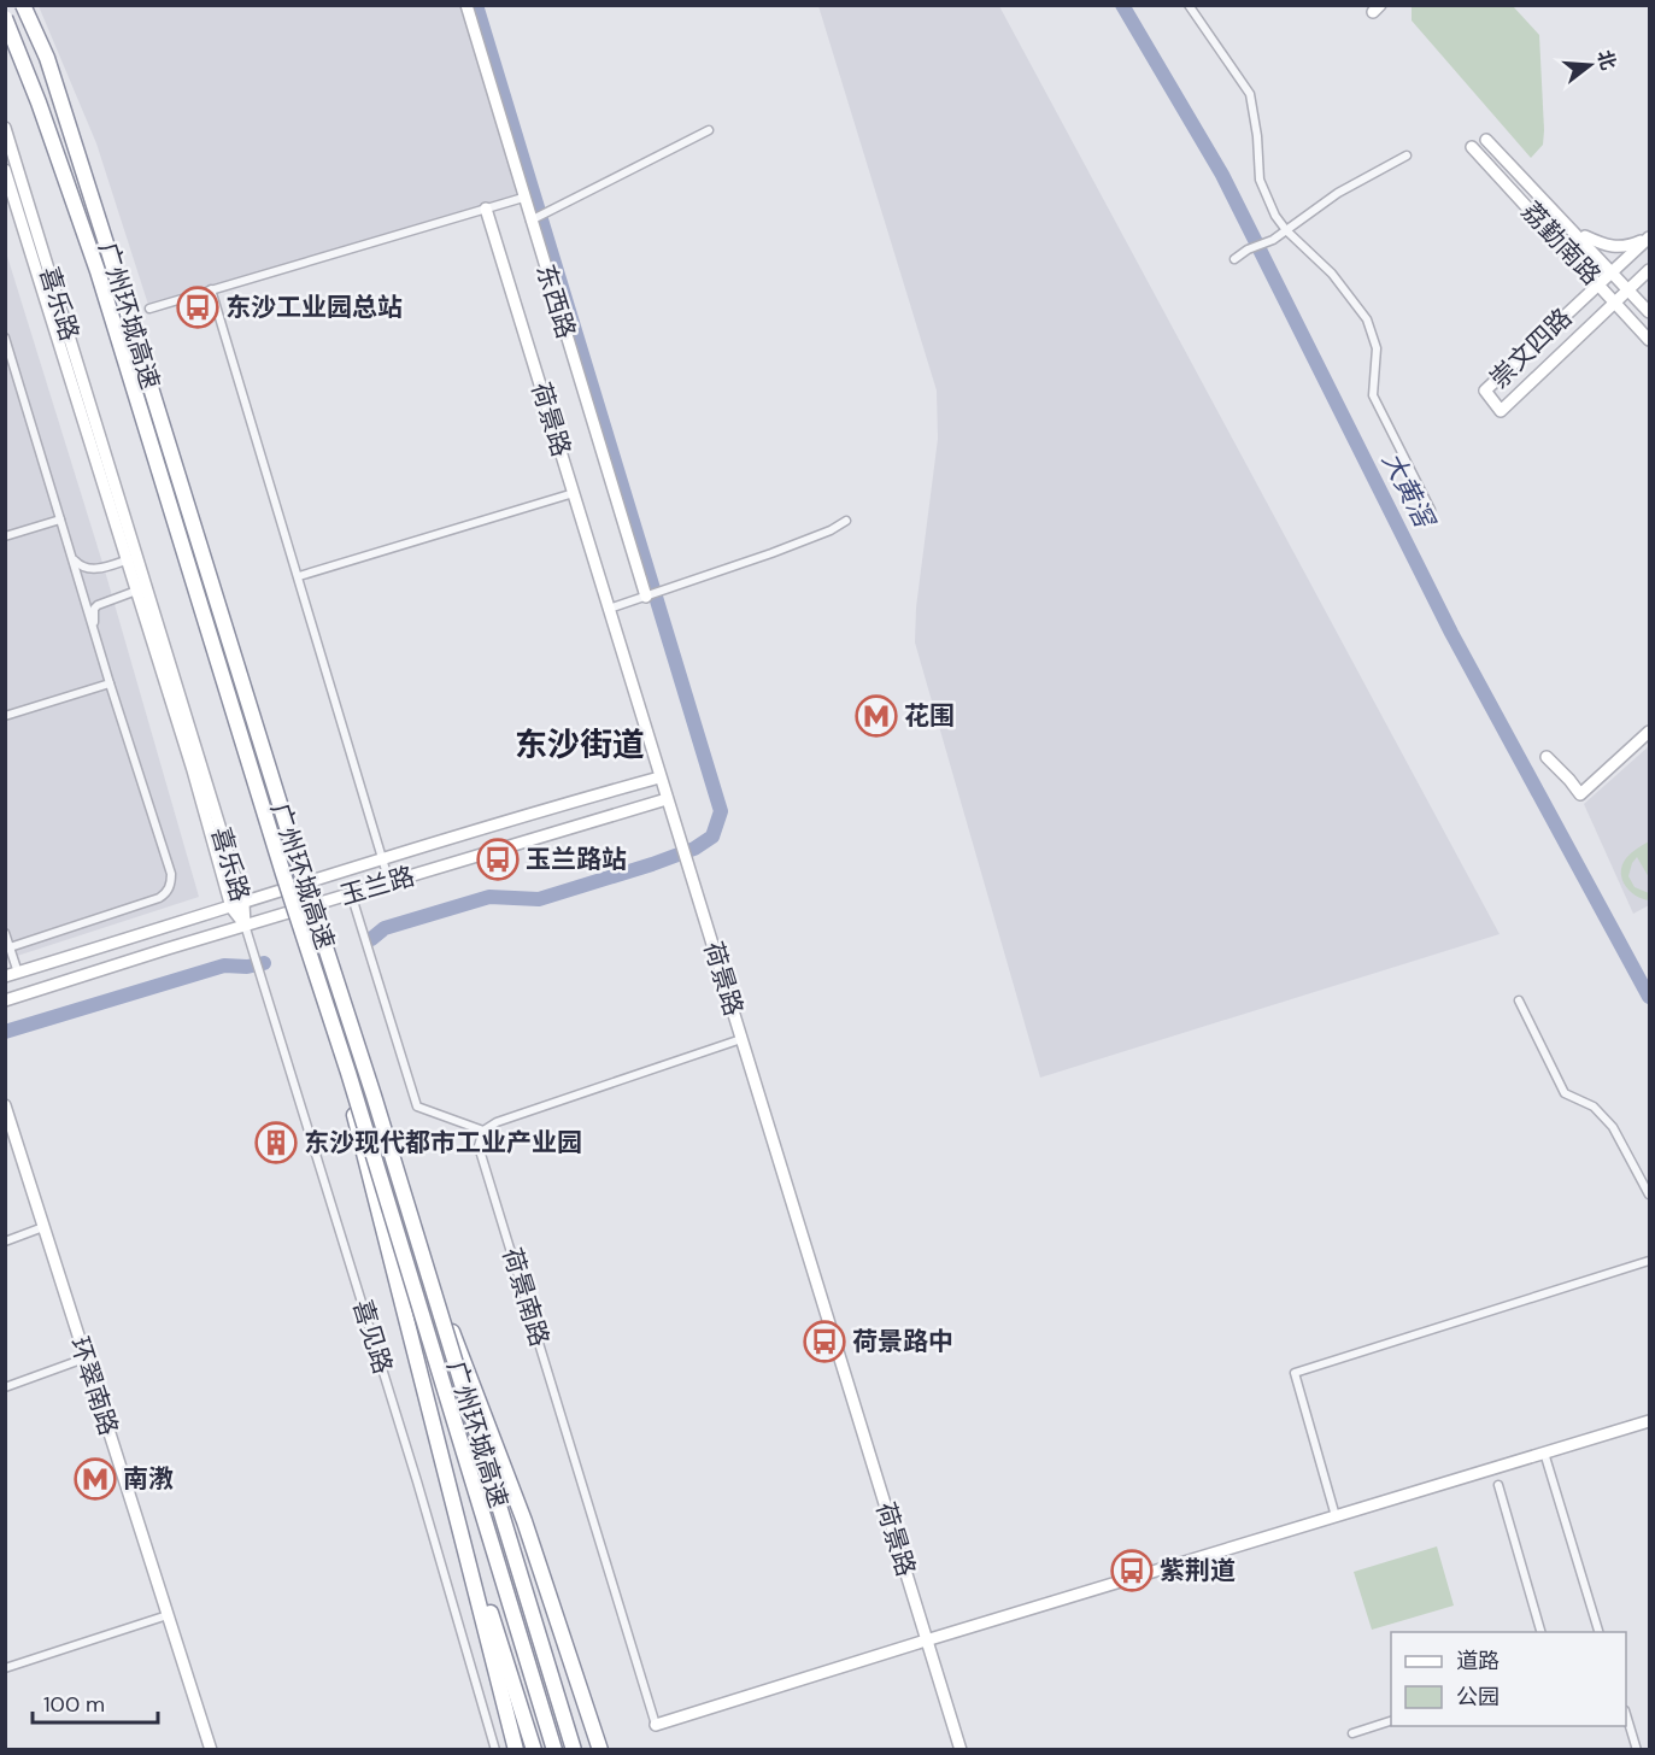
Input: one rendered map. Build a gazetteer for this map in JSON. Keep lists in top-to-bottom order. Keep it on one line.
{"streets":{"highway":["广州环城高速"],"street":["荔勤南路","东西路","喜乐路","崇文四路","荷景路","玉兰路","荷景南路","喜见路","环翠南路"]},"crossings":[["荔勤南路","崇文四路"],["喜乐路","玉兰路"],["喜乐路","喜见路"],["荷景路","玉兰路"],["玉兰路","喜见路"]],"districts":["东沙街道"],"water":["大黄滘"],"places":{"bus stop":["东沙工业园总站","玉兰路站","荷景路中","紫荆道"],"metro station":["花围","南漖"],"building":["东沙现代都市工业产业园"]},"legend":["道路","公园"],"scale_bar":"100 m","north":"right"}
